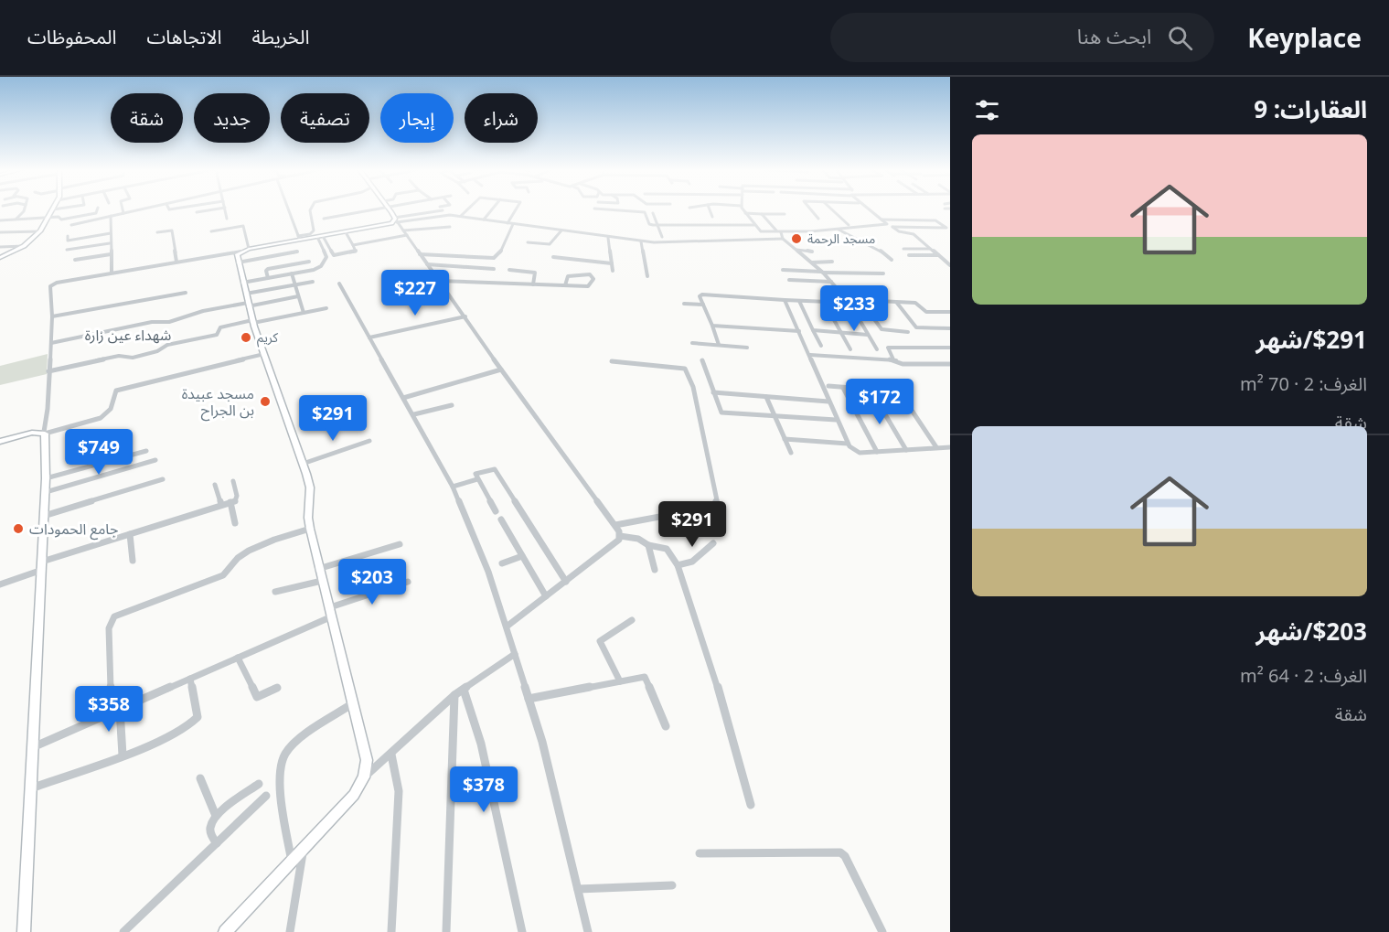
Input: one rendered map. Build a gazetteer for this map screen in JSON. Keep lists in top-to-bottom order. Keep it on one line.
{"districts":["شهداء عين زارة"],"places":["مسجد الرحمة","كريم","مسجد عبيدة بن الجراح","جامع الحمودات"],"page":{"header":"Keyplace","search":"ابحث هنا","nav":["الخريطة","الاتجاهات","المحفوظات"],"heading":"العقارات: 9","chip":["شراء","إيجار","تصفية","جديد","شقة"],"list":[{"name":"$291/شهر","note":"الغرف: 2 · 70 m² · شقة"},{"name":"$203/شهر","note":"الغرف: 2 · 64 m² · شقة"}],"price":["$227","$233","$172","$291","$749","$291","$203","$358","$378"]}}
